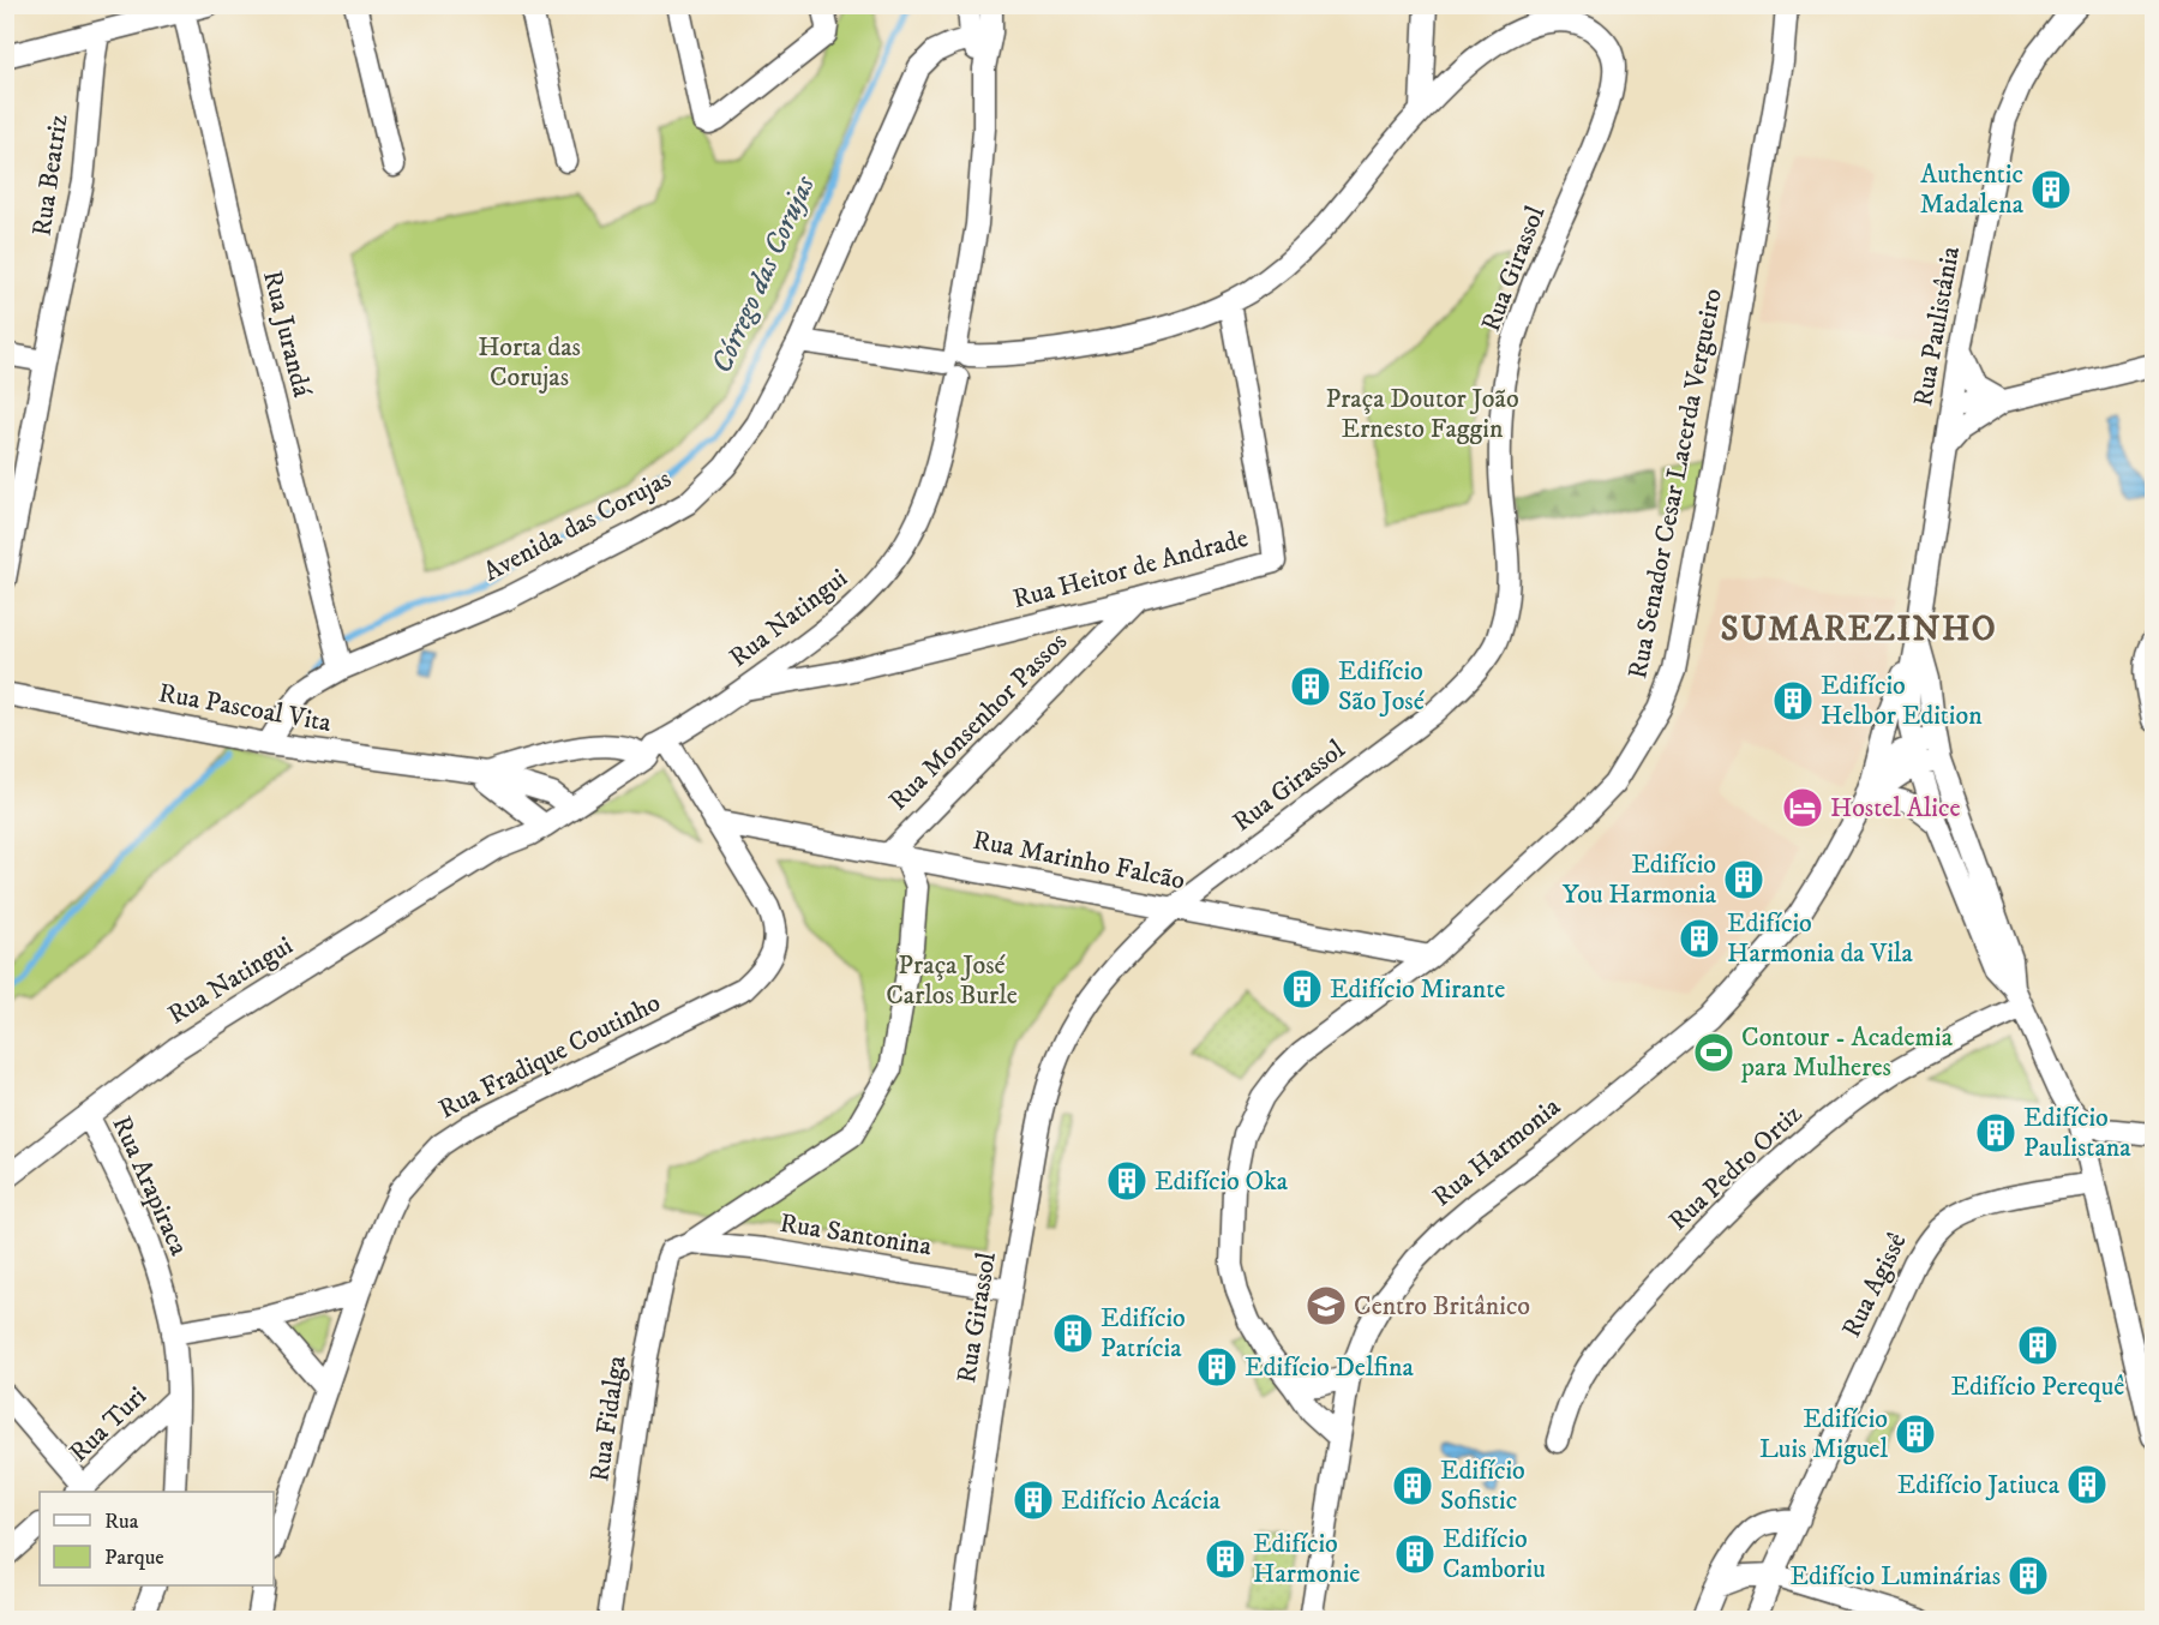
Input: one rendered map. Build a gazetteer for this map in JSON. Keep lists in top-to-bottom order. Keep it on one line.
{"streets":{"street":["Rua Beatriz","Rua Girassol","Rua Paulistânia","Rua Jurandá","Rua Senador Cesar Lacerda Vergueiro","Avenida das Corujas","Rua Heitor de Andrade","Rua Natingui","Rua Pascoal Vita","Rua Monsenhor Passos","Rua Marinho Falcão","Rua Fradique Coutinho","Rua Harmonia","Rua Pedro Ortiz","Rua Arapiraca","Rua Santonina","Rua Agissê","Rua Fidalga","Rua Turi"]},"crossings":[["Rua Girassol","Rua Marinho Falcão"],["Rua Girassol","Rua Santonina"],["Rua Paulistânia","Rua Harmonia"],["Rua Paulistânia","Rua Pedro Ortiz"],["Rua Paulistânia","Rua Agissê"],["Rua Jurandá","Avenida das Corujas"],["Rua Senador Cesar Lacerda Vergueiro","Rua Marinho Falcão"],["Rua Senador Cesar Lacerda Vergueiro","Rua Harmonia"],["Avenida das Corujas","Rua Natingui"],["Avenida das Corujas","Rua Pascoal Vita"],["Rua Heitor de Andrade","Rua Natingui"],["Rua Heitor de Andrade","Rua Monsenhor Passos"],["Rua Natingui","Rua Pascoal Vita"],["Rua Natingui","Rua Fradique Coutinho"],["Rua Natingui","Rua Arapiraca"],["Rua Pascoal Vita","Rua Fradique Coutinho"],["Rua Monsenhor Passos","Rua Marinho Falcão"],["Rua Monsenhor Passos","Rua Fidalga"],["Rua Marinho Falcão","Rua Fradique Coutinho"],["Rua Marinho Falcão","Rua Fidalga"],["Rua Arapiraca","Rua Turi"],["Rua Santonina","Rua Fidalga"]],"districts":["SUMAREZINHO"],"water":["Córrego das Corujas"],"parks":["Horta das Corujas","Praça Doutor João Ernesto Faggin","Praça José Carlos Burle"],"places":{"building":["Authentic Madalena","Edifício São José","Edifício Helbor Edition","Edifício You Harmonia","Edifício Harmonia da Vila","Edifício Mirante","Edifício Paulistana","Edifício Oka","Edifício Patrícia","Edifício Perequê","Edifício Delfina","Edifício Luis Miguel","Edifício Jatiuca","Edifício Sofistic","Edifício Acácia","Edifício Camboriu","Edifício Harmonie","Edifício Luminárias"],"hotel":["Hostel Alice"],"sports":["Contour - Academia para Mulheres"],"school or university":["Centro Britânico"]},"legend":["Rua","Parque"]}
